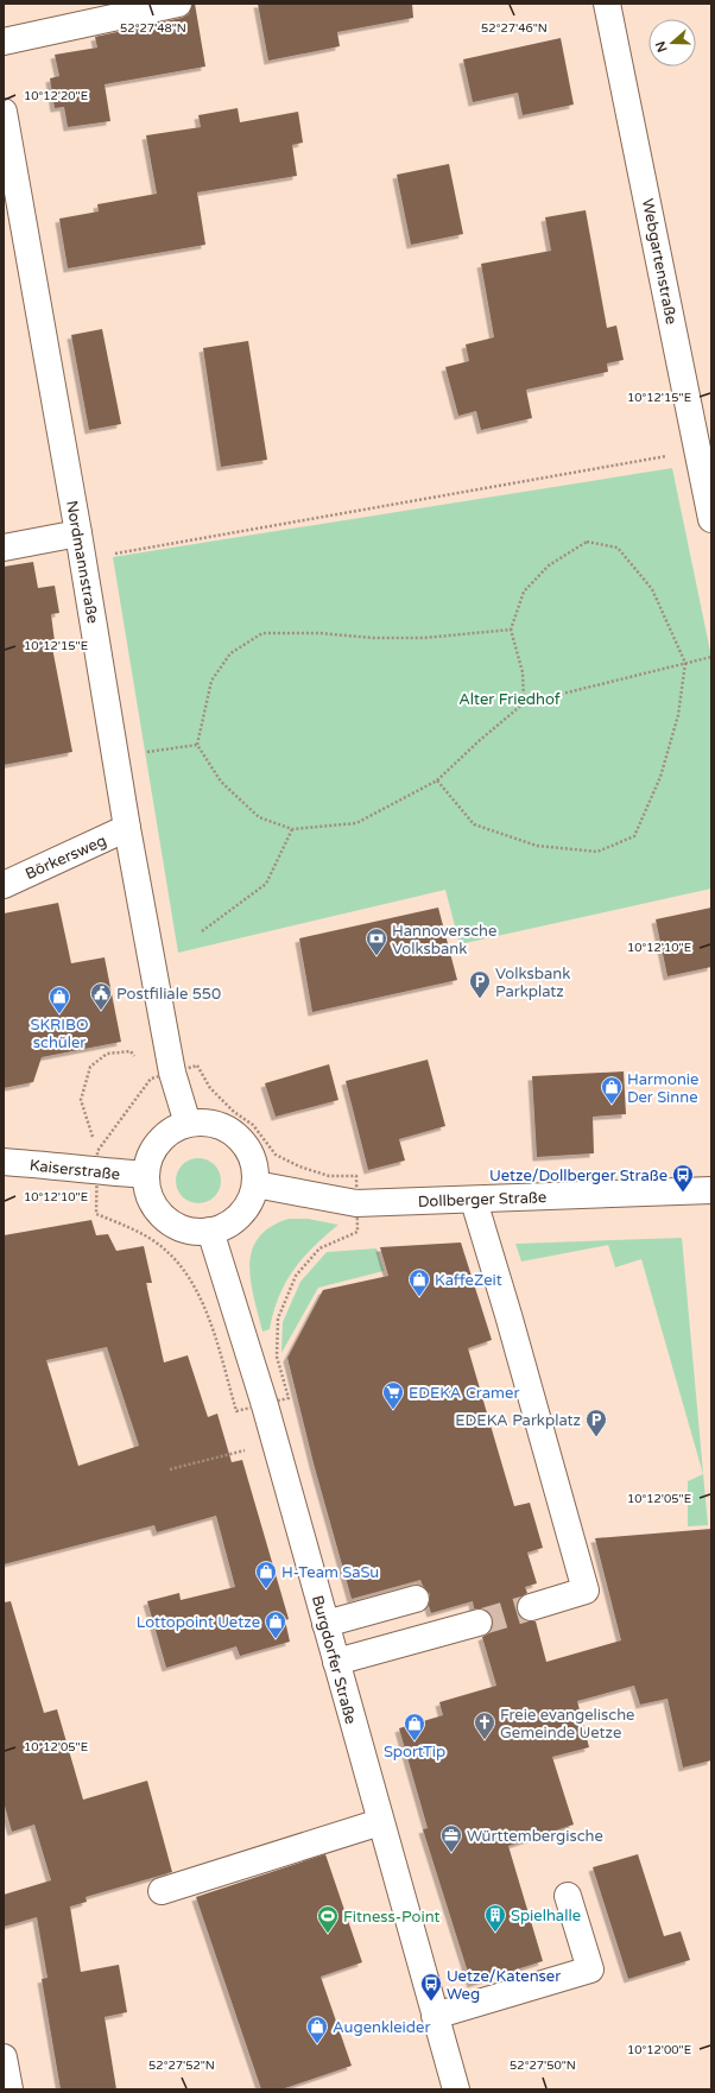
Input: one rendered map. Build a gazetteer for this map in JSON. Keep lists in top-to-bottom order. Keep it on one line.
{"streets":{"street":["Webgartenstraße","Nordmannstraße","Börkersweg","Kaiserstraße","Dollberger Straße","Burgdorfer Straße"]},"crossings":[["Nordmannstraße","Börkersweg"],["Nordmannstraße","Kaiserstraße"],["Nordmannstraße","Dollberger Straße"],["Nordmannstraße","Burgdorfer Straße"],["Kaiserstraße","Dollberger Straße"],["Kaiserstraße","Burgdorfer Straße"],["Dollberger Straße","Burgdorfer Straße"]],"parks":["Alter Friedhof"],"places":{"bank":["Hannoversche Volksbank"],"parking":["Volksbank Parkplatz","EDEKA Parkplatz"],"public building":["Postfiliale 550"],"shop":["SKRIBO schüler","Harmonie Der Sinne","KaffeZeit","H-Team SaSu","Lottopoint Uetze","SportTip","Augenkleider"],"bus stop":["Uetze/Dollberger Straße","Uetze/Katenser Weg"],"supermarket":["EDEKA Cramer"],"church":["Freie evangelische Gemeinde Uetze"],"office":["Württembergische"],"building":["Spielhalle"],"sports":["Fitness-Point"]},"north":"left","coordinates":["52°27'48\"N","52°27'46\"N","10°12'20\"E","10°12'15\"E","10°12'10\"E","10°12'05\"E","10°12'00\"E","52°27'52\"N","52°27'50\"N"]}
